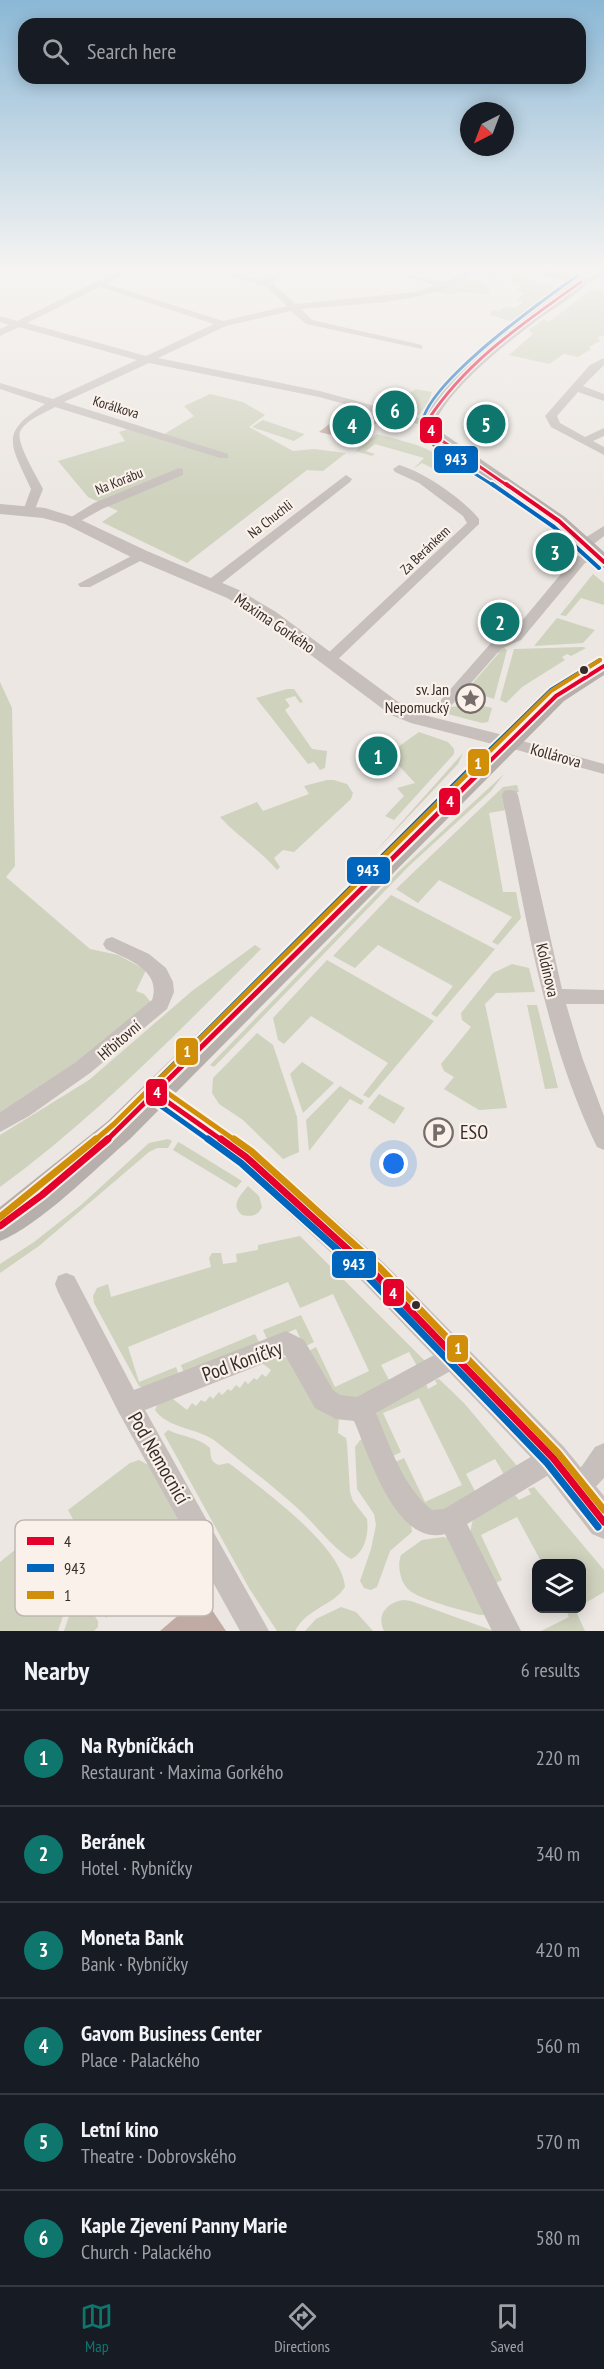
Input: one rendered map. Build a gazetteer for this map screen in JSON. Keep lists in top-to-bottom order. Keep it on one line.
{"streets":{"street":["Korálkova","Na Korábu","Na Chuchli","Za Beránkem","Maxima Gorkého","Kollárova","Koldinova","Hřbitovní","Pod Koníčky","Pod Nemocnicí"]},"crossings":[["Na Korábu","Maxima Gorkého"],["Na Chuchli","Maxima Gorkého"],["Za Beránkem","Maxima Gorkého"],["Maxima Gorkého","Kollárova"],["Pod Koníčky","Pod Nemocnicí"]],"places":{"place":["sv. Jan Nepomucký"],"parking":["ESO"]},"lines":["transit line 4","transit line 943","transit line 1"],"legend":["4","943","1"],"north":"bottom left","page":{"search":"Search here","pins":["6","5","4","3","2","1"],"heading":["Nearby","6 results"],"list":[{"mark":"1","name":"Na Rybníčkách","note":"Restaurant · Maxima Gorkého","value":"220 m"},{"mark":"2","name":"Beránek","note":"Hotel · Rybníčky","value":"340 m"},{"mark":"3","name":"Moneta Bank","note":"Bank · Rybníčky","value":"420 m"},{"mark":"4","name":"Gavom Business Center","note":"Place · Palackého","value":"560 m"},{"mark":"5","name":"Letní kino","note":"Theatre · Dobrovského","value":"570 m"},{"mark":"6","name":"Kaple Zjevení Panny Marie","note":"Church · Palackého","value":"580 m"}],"nav":["Map","Directions","Saved"]}}
